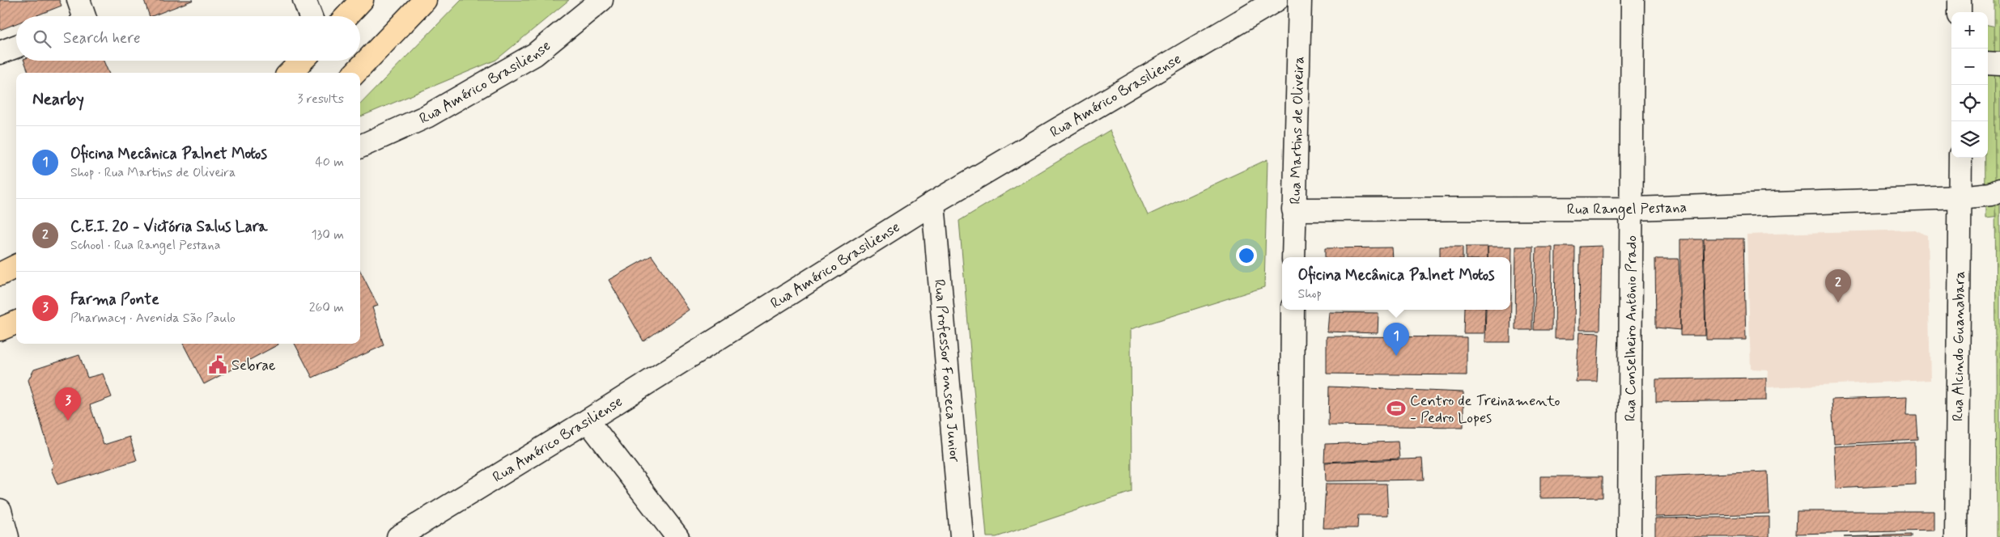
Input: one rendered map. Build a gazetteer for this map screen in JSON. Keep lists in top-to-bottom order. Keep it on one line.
{"streets":{"street":["Rua Américo Brasiliense","Rua Martins de Oliveira","Rua Rangel Pestana","Rua Conselheiro Antônio Prado","Rua Alcindo Guanabara","Rua Professor Fonseca Junior"]},"crossings":[["Rua Américo Brasiliense","Rua Professor Fonseca Junior"],["Rua Martins de Oliveira","Rua Rangel Pestana"],["Rua Rangel Pestana","Rua Conselheiro Antônio Prado"],["Rua Rangel Pestana","Rua Alcindo Guanabara"]],"places":{"public building":["Sebrae"],"sports":["Centro de Treinamento - Pedro Lopes"]},"page":{"map_buttons":["+","−"],"search":"Search here","heading":["Nearby","3 results"],"list":[{"mark":"1","name":"Oficina Mecânica Palnet Motos","note":"Shop · Rua Martins de Oliveira","value":"40 m"},{"mark":"2","name":"C.E.I. 20 - Victória Salus Lara","note":"School · Rua Rangel Pestana","value":"130 m"},{"mark":"3","name":"Farma Ponte","note":"Pharmacy · Avenida São Paulo","value":"260 m"}],"popup":["Oficina Mecânica Palnet Motos","Shop"],"pins":["2","1","3"]}}
